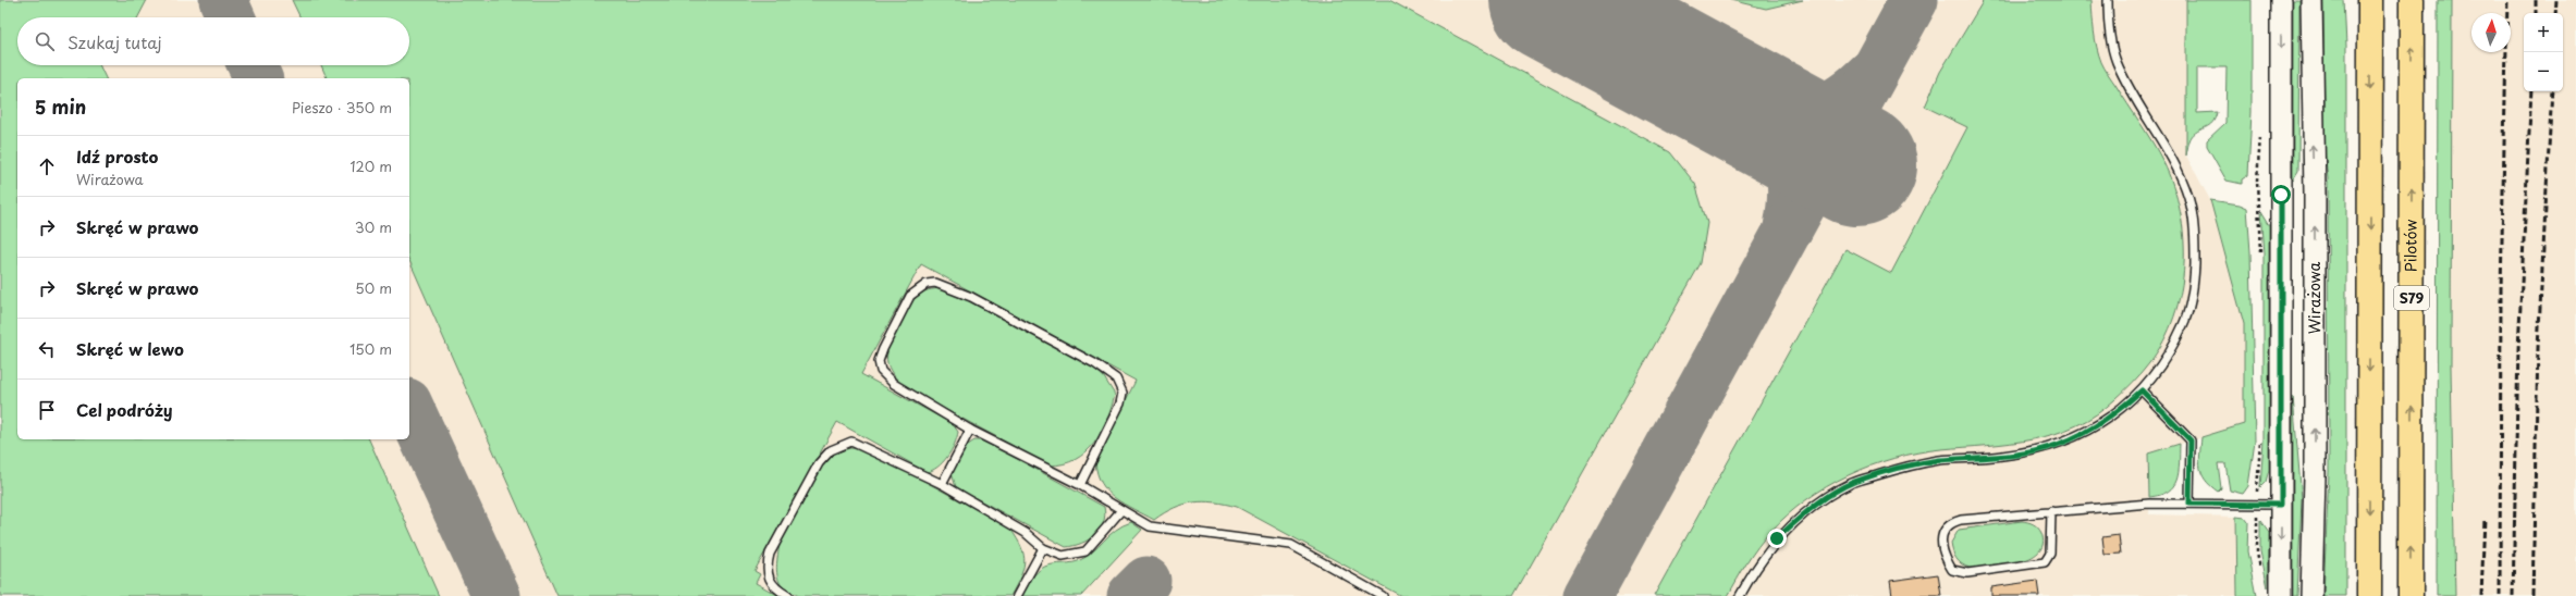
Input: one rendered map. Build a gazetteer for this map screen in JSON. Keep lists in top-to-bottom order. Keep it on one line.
{"streets":{"highway":["Pilotów","S79"],"main road":["Wirażowa"]},"north":"top","page":{"map_buttons":["+","−"],"search":"Szukaj tutaj","heading":["5 min","Pieszo · 350 m"],"list":[["Idź prosto","Wirażowa","120 m"],["Skręć w prawo","30 m"],["Skręć w prawo","50 m"],["Skręć w lewo","150 m"],"Cel podróży"]}}
